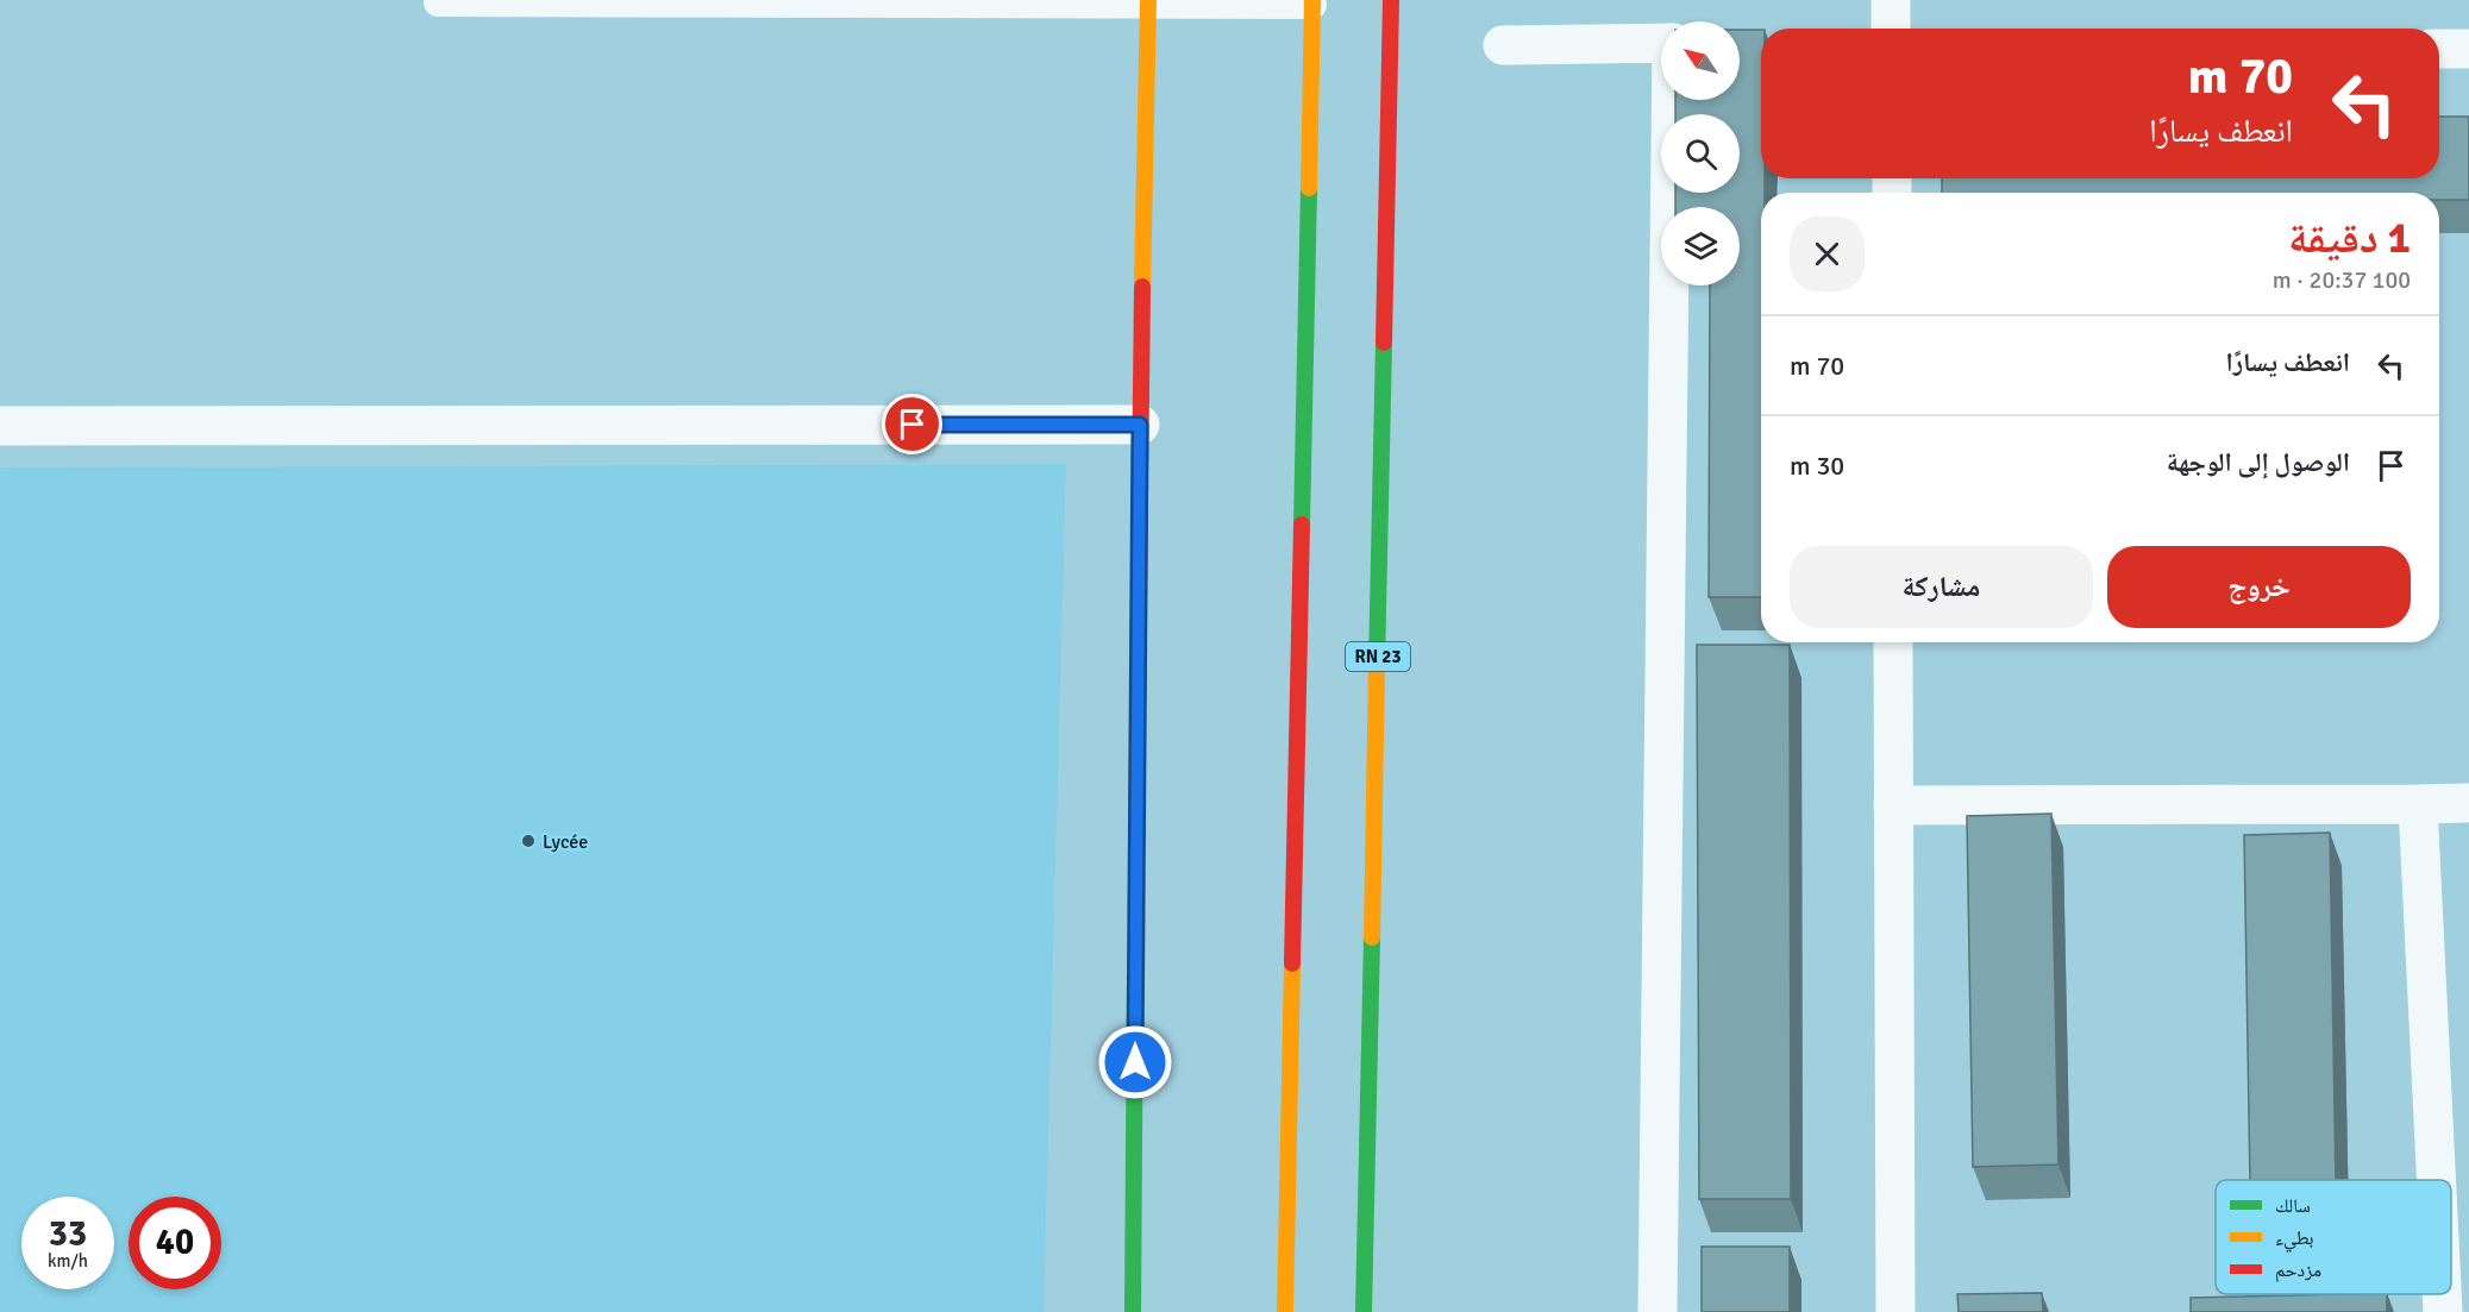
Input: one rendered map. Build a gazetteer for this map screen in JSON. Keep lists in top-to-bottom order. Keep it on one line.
{"streets":{"main road":["RN 23"]},"places":["Lycée"],"legend":["سالك","بطيء","مزدحم"],"north":"top left","page":{"turn":["70 m","انعطف يسارًا"],"heading":["1 دقيقة","100 m · 20:37"],"list":[{"name":"انعطف يسارًا","value":"70 m"},{"name":"الوصول إلى الوجهة","value":"30 m"}],"buttons":["خروج","مشاركة"],"speed":"33 km/h","limit":"40"}}
